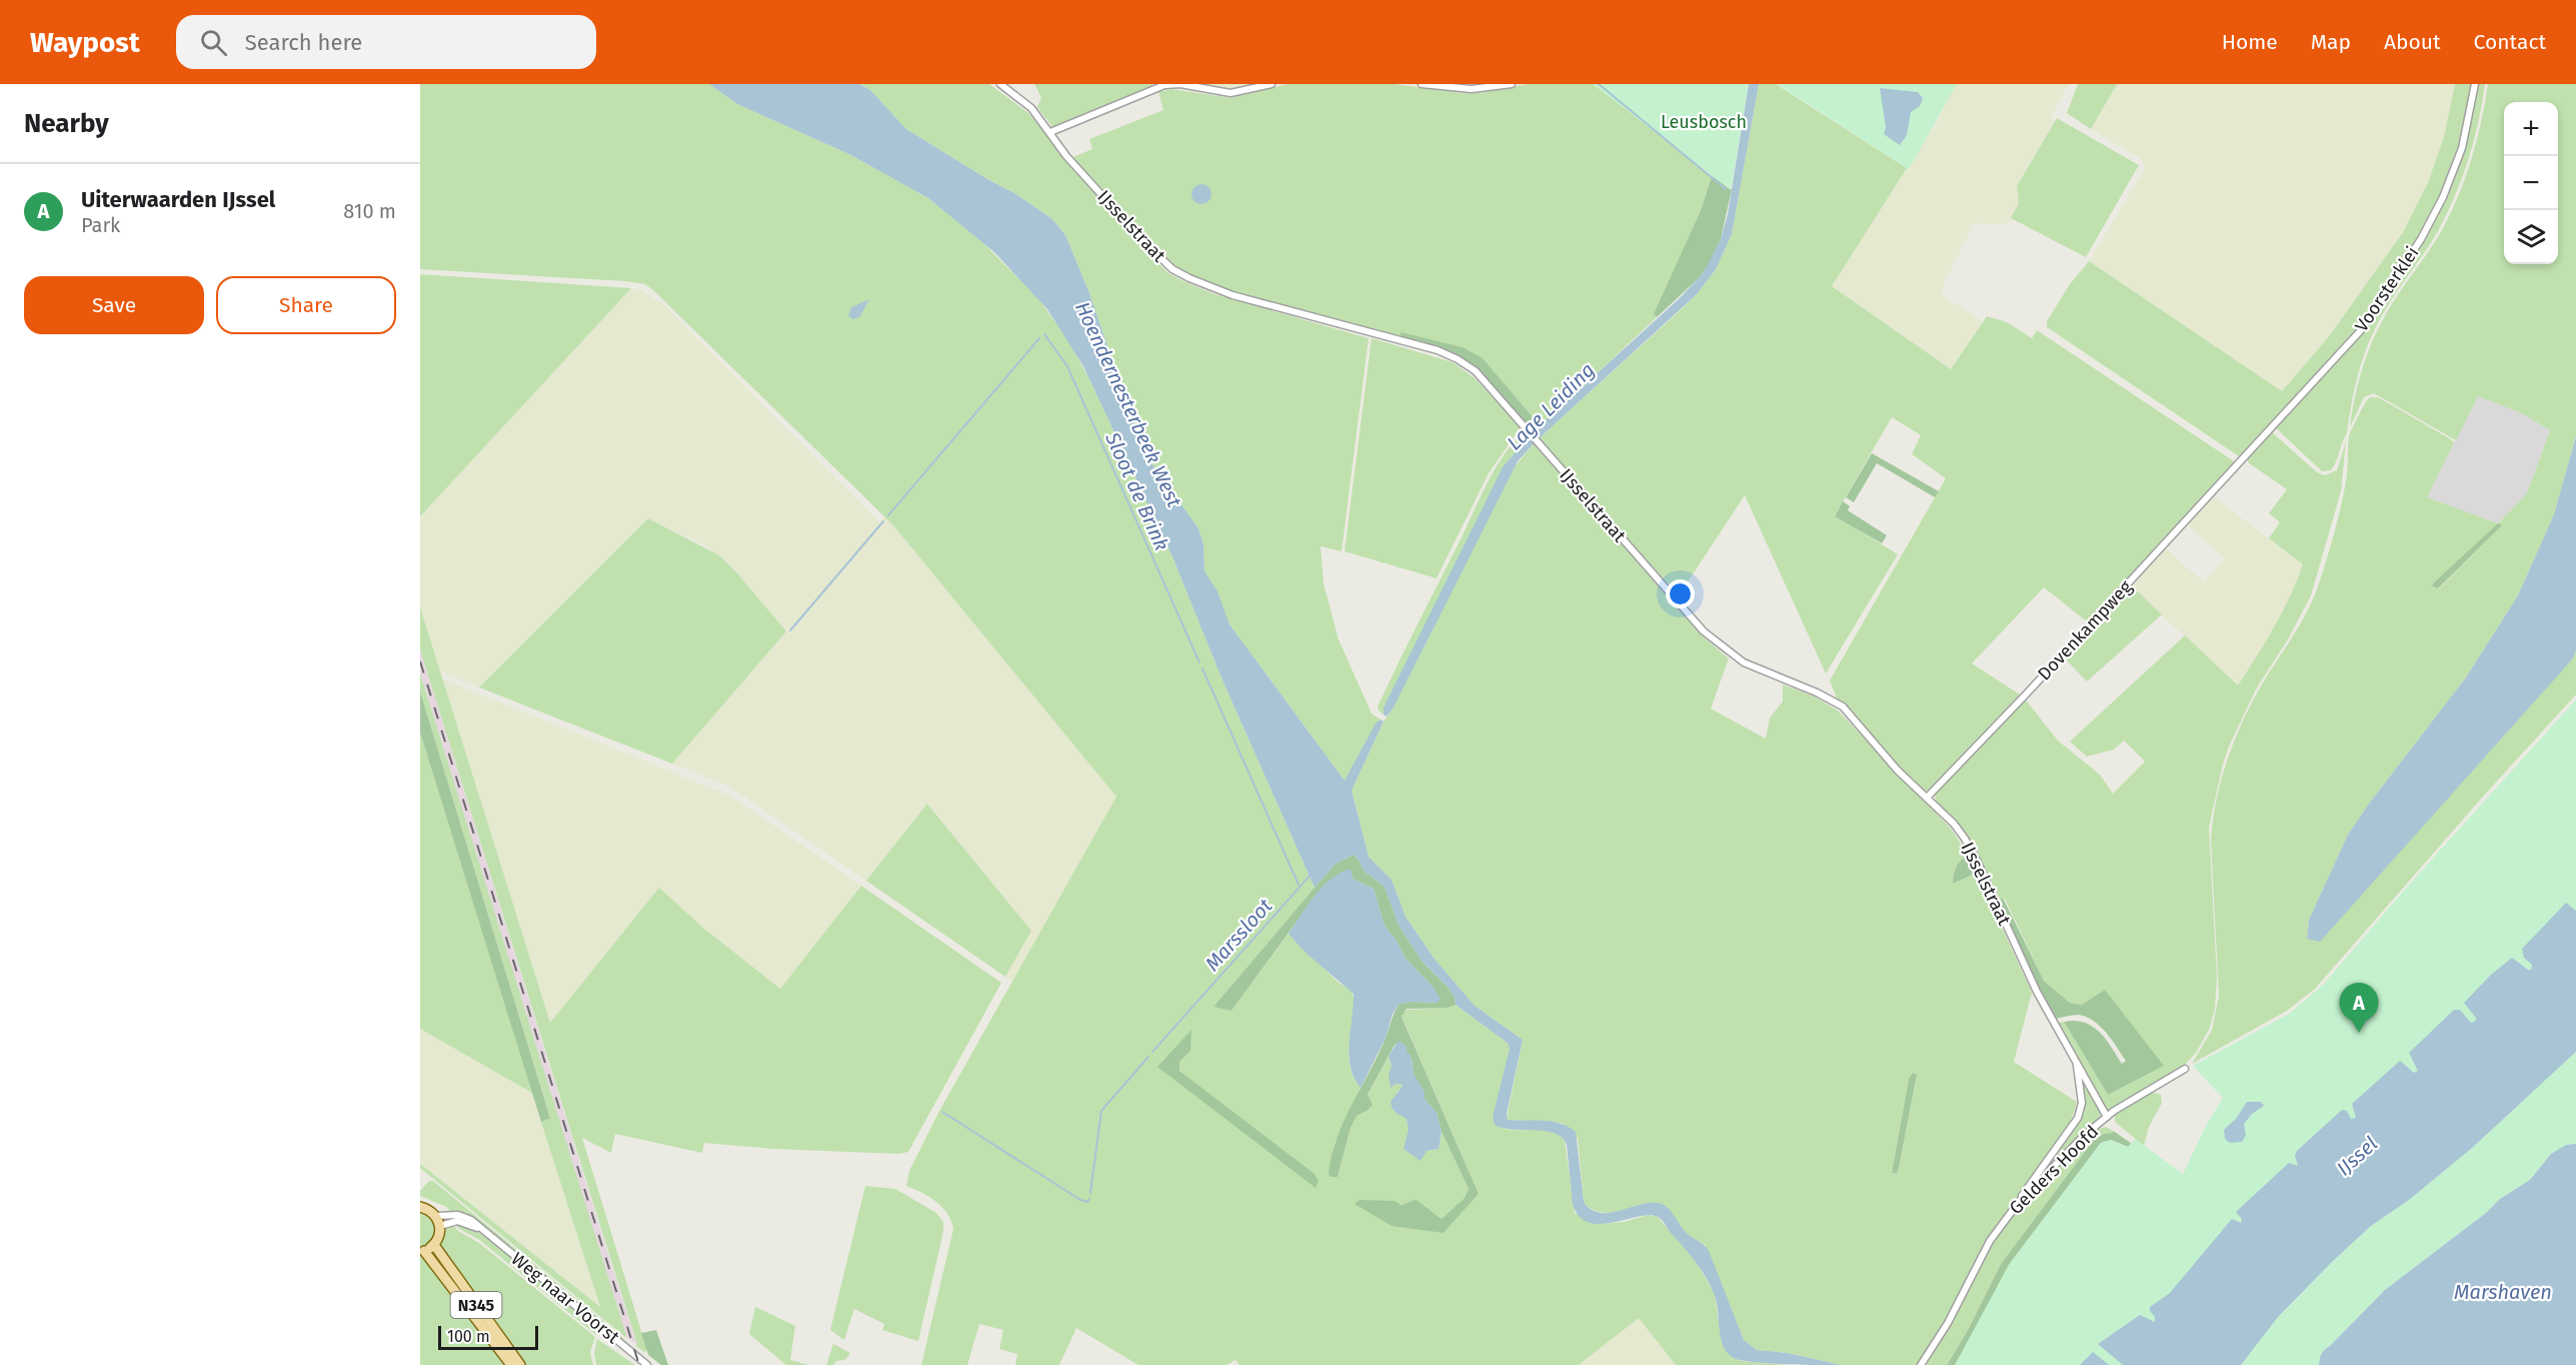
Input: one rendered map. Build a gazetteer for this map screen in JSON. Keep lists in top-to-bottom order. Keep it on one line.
{"streets":{"main road":["N345"],"street":["IJsselstraat","Voorsterklei","Dovenkampweg","Gelders Hoofd","Weg naar Voorst"]},"crossings":[["IJsselstraat","Dovenkampweg"],["IJsselstraat","Gelders Hoofd"],["Voorsterklei","Dovenkampweg"]],"water":["Hoendernesterbeek West","Lage Leiding","Sloot de Brink","Marssloot","IJssel","Marshaven"],"parks":["Leusbosch"],"scale_bar":"100 m","page":{"header":"Waypost","search":"Search here","nav":["Home","Map","About","Contact"],"heading":"Nearby","map_buttons":["+","−"],"list":[{"mark":"A","name":"Uiterwaarden IJssel","note":"Park","value":"810 m"}],"buttons":["Save","Share"],"pins":"A","scale":"100 m"}}
